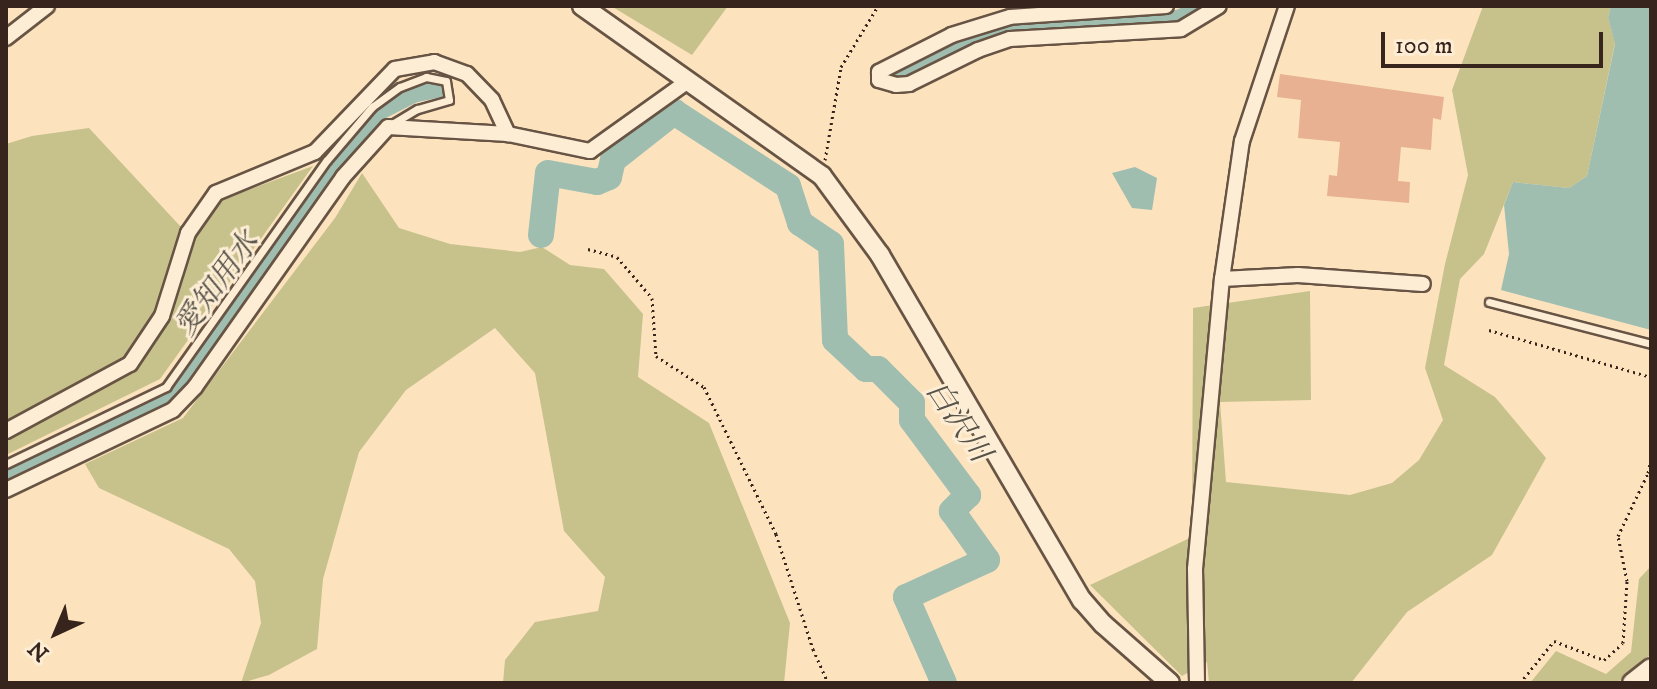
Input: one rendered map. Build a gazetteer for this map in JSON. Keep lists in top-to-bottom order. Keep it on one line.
{"water":["愛知用水","白沢川"],"scale_bar":"100 m","north":"bottom left"}
